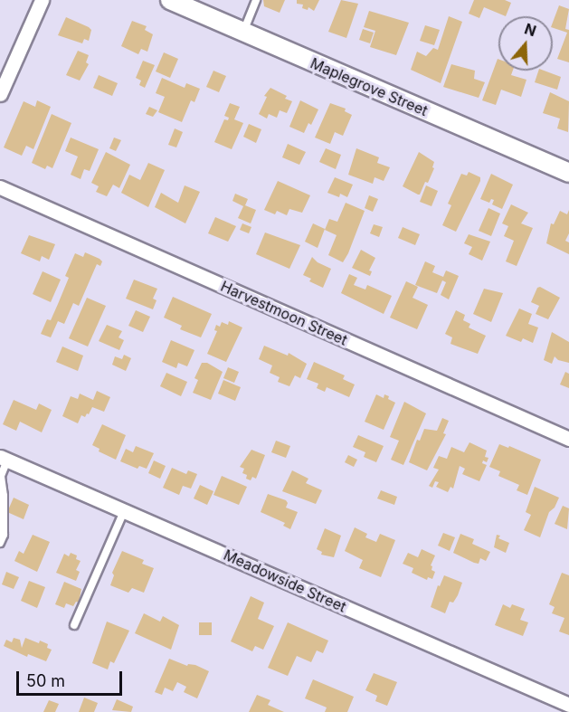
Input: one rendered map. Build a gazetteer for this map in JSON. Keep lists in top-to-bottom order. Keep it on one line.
{"streets":{"street":["Maplegrove Street","Harvestmoon Street","Meadowside Street"]},"scale_bar":"50 m","north":"top"}
